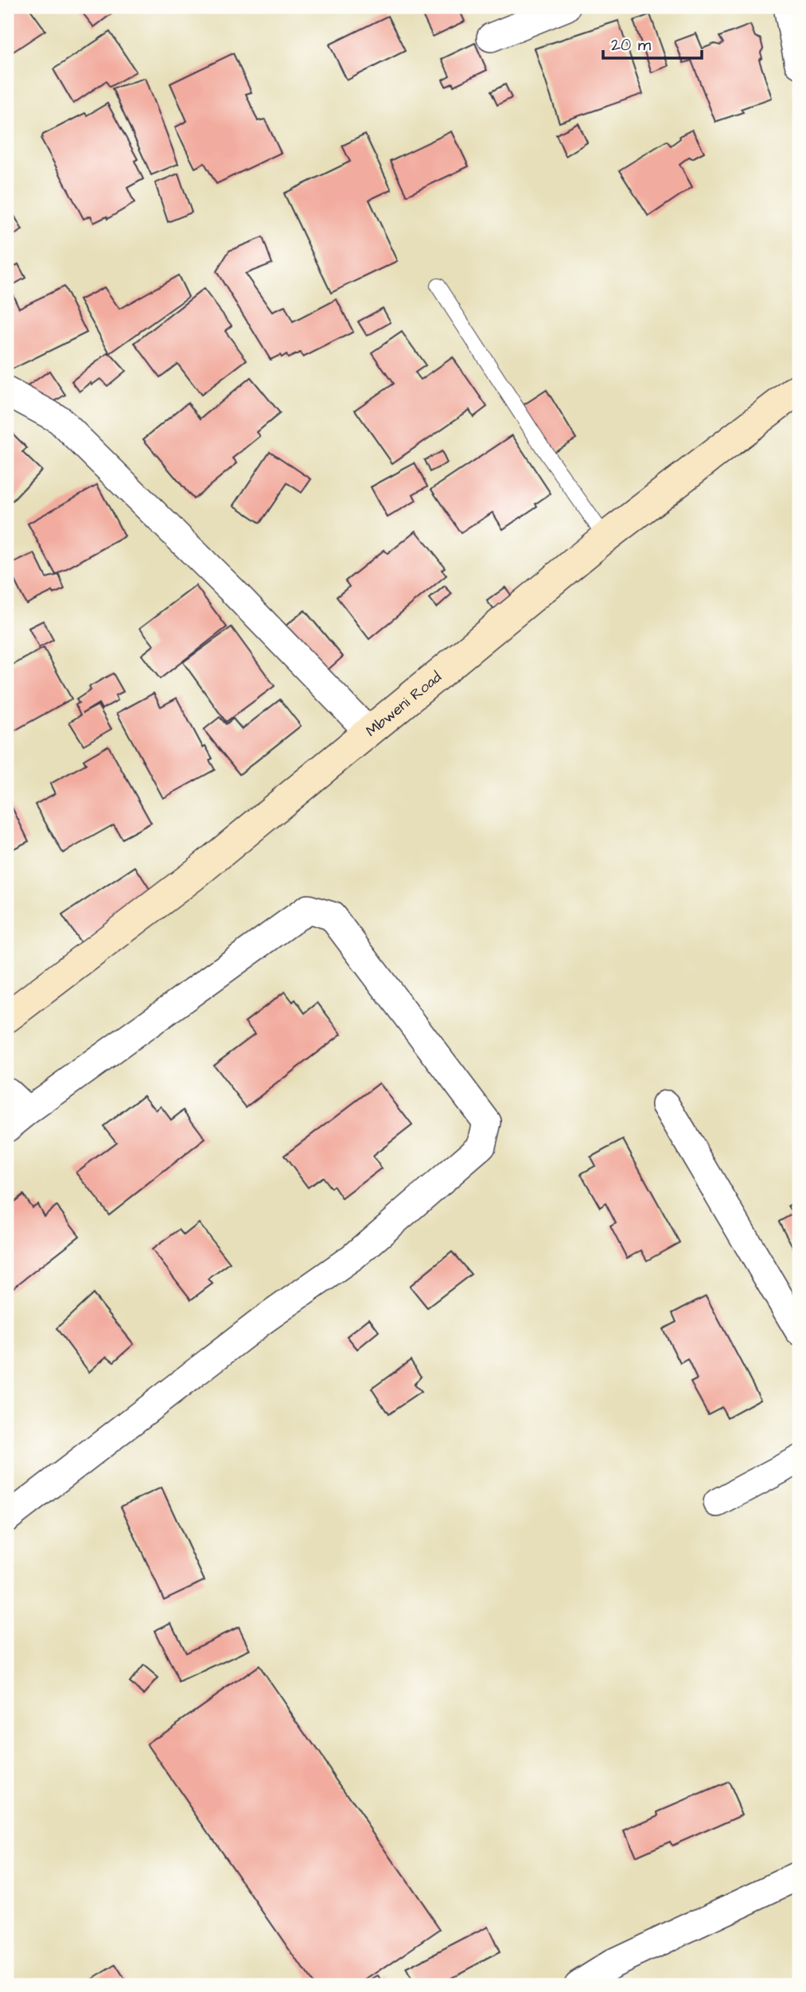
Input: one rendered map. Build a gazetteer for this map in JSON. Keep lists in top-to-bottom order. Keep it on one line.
{"streets":{"street":["Mbweni Road"]},"scale_bar":"20 m"}
